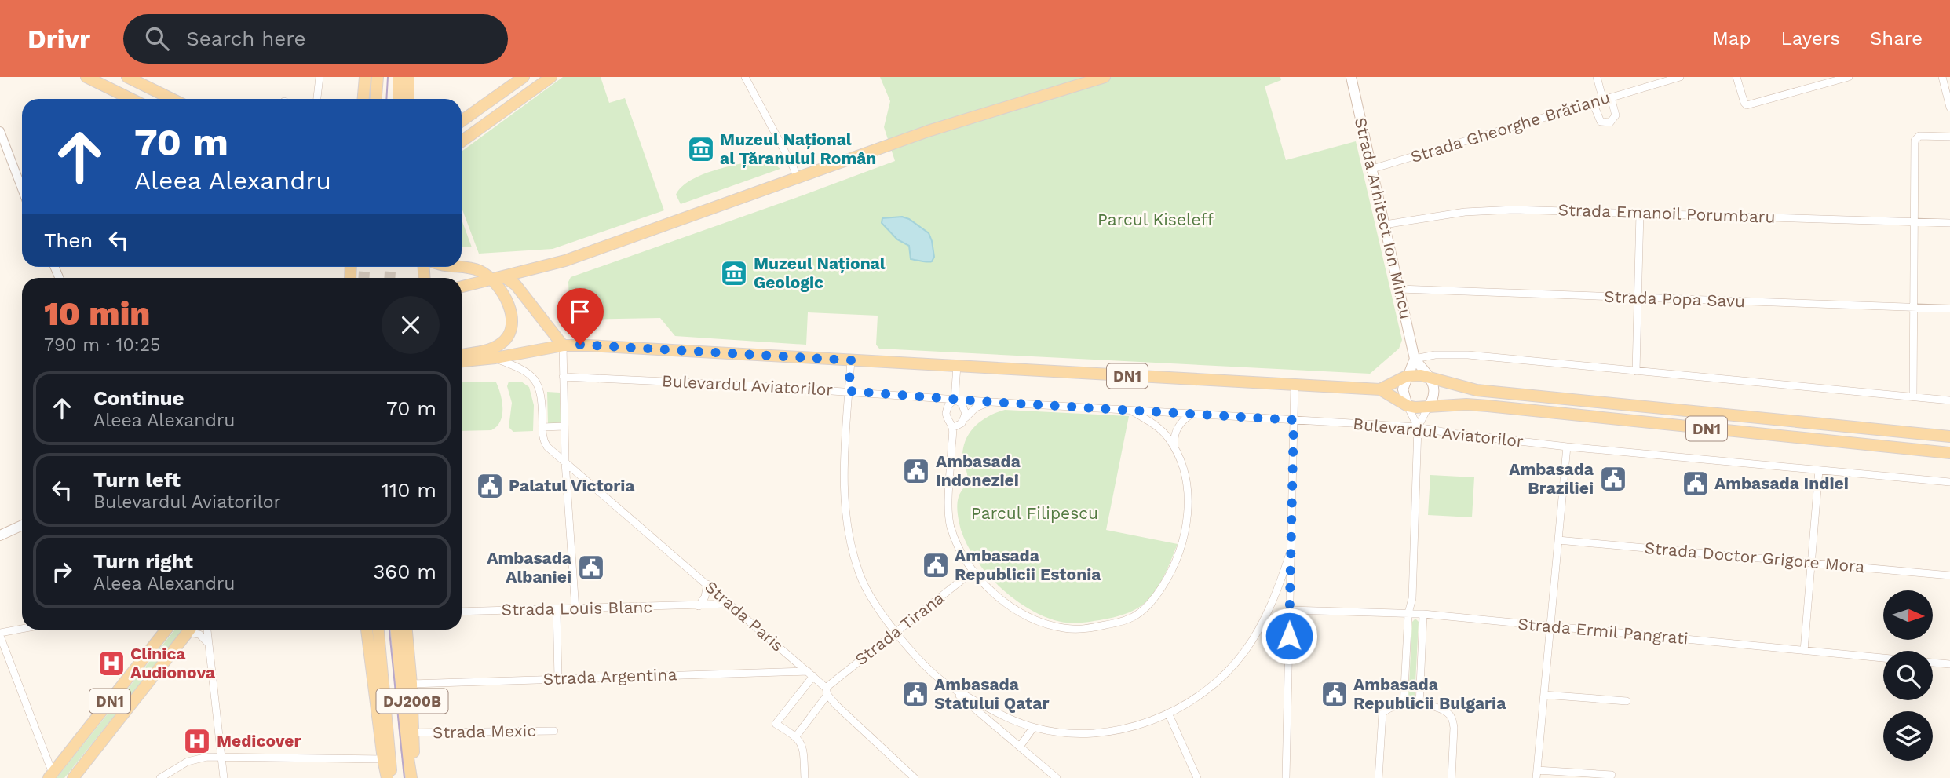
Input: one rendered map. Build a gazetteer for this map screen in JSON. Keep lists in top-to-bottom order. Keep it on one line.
{"streets":{"main road":["Strada Arhitect Ion Mincu","DN1","Bulevardul Aviatorilor","DJ200B"],"street":["Strada Gheorghe Brătianu","Strada Emanoil Porumbaru","Strada Popa Savu","Strada Doctor Grigore Mora","Strada Louis Blanc","Strada Paris","Strada Tirana","Strada Ermil Pangrati","Strada Argentina","Strada Mexic"]},"crossings":[["Strada Gheorghe Brătianu","Strada Arhitect Ion Mincu"],["Strada Emanoil Porumbaru","Strada Arhitect Ion Mincu"],["Strada Arhitect Ion Mincu","Strada Popa Savu"],["Strada Arhitect Ion Mincu","DN1"],["Strada Arhitect Ion Mincu","Bulevardul Aviatorilor"],["DN1","Bulevardul Aviatorilor"],["Strada Louis Blanc","Strada Paris"],["Strada Paris","Strada Tirana"],["Strada Paris","Strada Argentina"],["Strada Argentina","DJ200B"],["DJ200B","Strada Mexic"]],"parks":["Parcul Kiseleff","Parcul Filipescu"],"places":{"museum":["Muzeul Național al Țăranului Român","Muzeul Național Geologic"],"public building":["Ambasada Indoneziei","Ambasada Braziliei","Ambasada Indiei","Palatul Victoria","Ambasada Republicii Estonia","Ambasada Albaniei","Ambasada Statului Qatar","Ambasada Republicii Bulgaria"],"hospital":["Clinica Audionova","Medicover"]},"north":"right","page":{"header":"Drivr","search":"Search here","nav":["Map","Layers","Share"],"turn":["70 m","Aleea Alexandru"],"then":"Then","heading":["10 min","790 m · 10:25"],"list":[{"name":"Continue","note":"Aleea Alexandru","value":"70 m"},{"name":"Turn left","note":"Bulevardul Aviatorilor","value":"110 m"},{"name":"Turn right","note":"Aleea Alexandru","value":"360 m"}]}}
